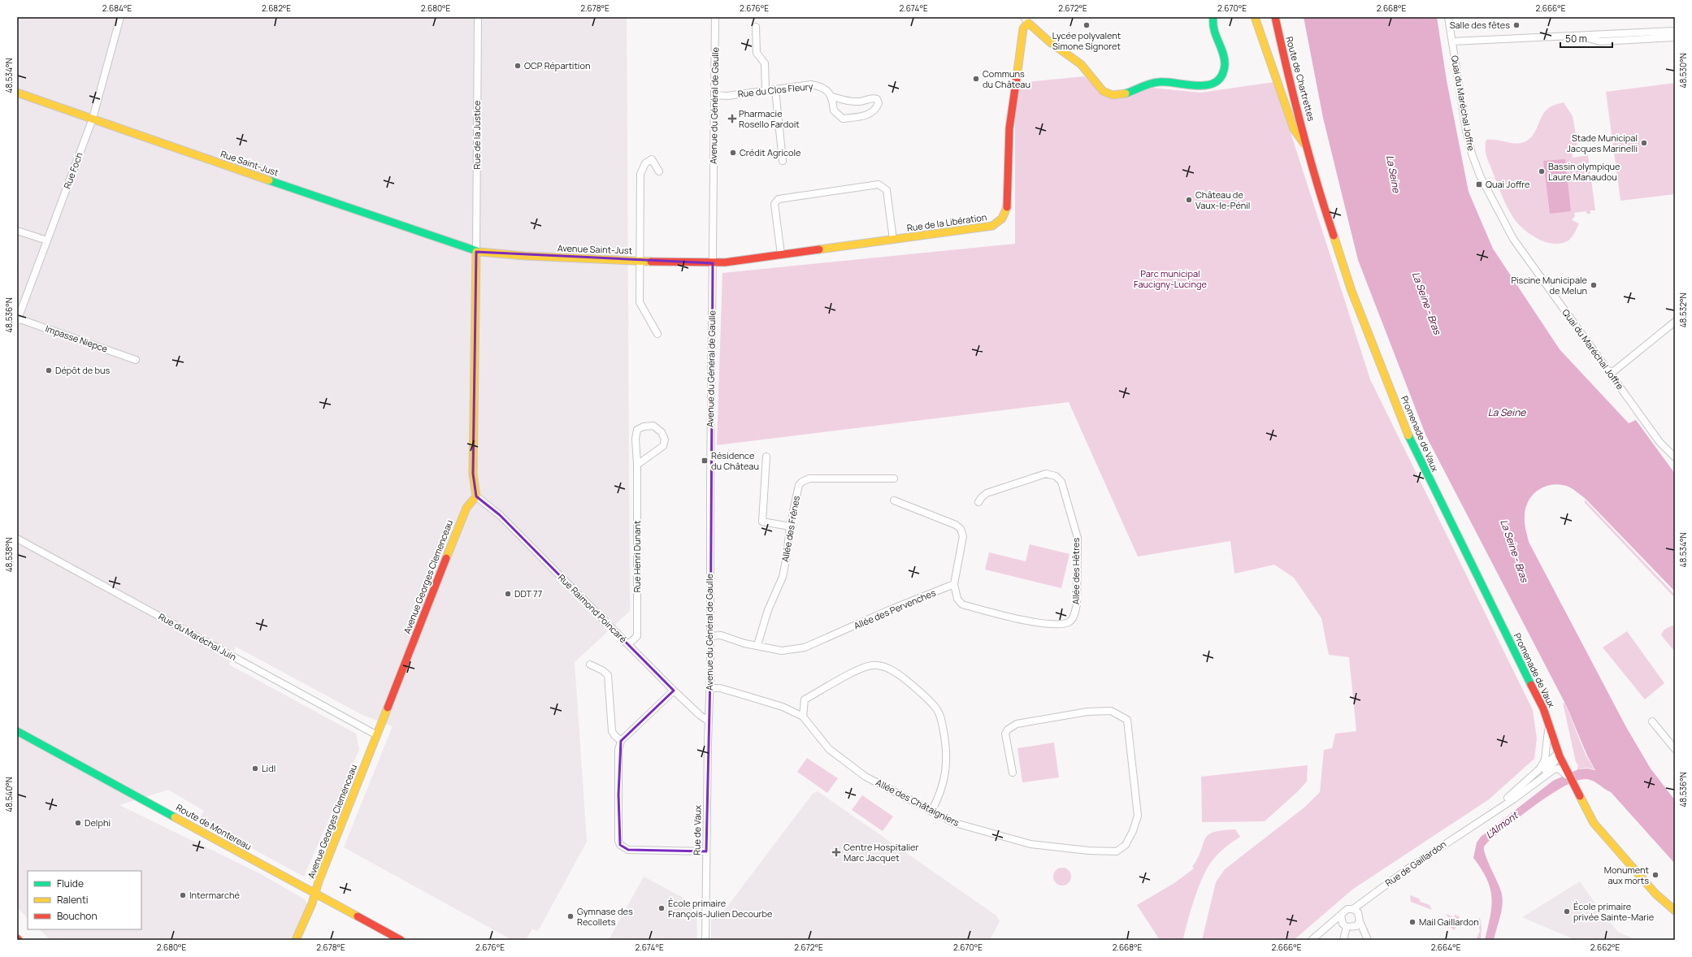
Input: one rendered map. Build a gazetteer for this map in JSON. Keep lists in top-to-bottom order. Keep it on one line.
{"streets":{"street":["Route de Chartrettes","Rue du Clos Fleury","Quai du Maréchal Joffre","Avenue du Général de Gaulle","Rue de la Justice","Rue Saint-Just","Rue Foch","Rue de la Libération","Avenue Saint-Just","Impasse Niepce","Promenade de Vaux","Allée des Frênes","Rue Henri Dunant","Allée des Hêtres","Avenue Georges Clemenceau","Rue Raimond Poincaré","Allée des Pervenches","Rue du Maréchal Juin","Allée des Châtaigniers","Route de Montereau","Rue de Vaux","Rue de Gaillardon"]},"crossings":[["Route de Chartrettes","Promenade de Vaux"],["Rue du Clos Fleury","Avenue du Général de Gaulle"],["Avenue du Général de Gaulle","Rue de la Libération"],["Avenue du Général de Gaulle","Avenue Saint-Just"],["Avenue du Général de Gaulle","Rue Raimond Poincaré"],["Avenue du Général de Gaulle","Allée des Pervenches"],["Avenue du Général de Gaulle","Allée des Châtaigniers"],["Avenue du Général de Gaulle","Rue de Vaux"],["Rue de la Justice","Rue Saint-Just"],["Rue de la Justice","Avenue Saint-Just"],["Rue Saint-Just","Rue Foch"],["Rue Saint-Just","Avenue Saint-Just"],["Rue Foch","Impasse Niepce"],["Rue de la Libération","Avenue Saint-Just"],["Promenade de Vaux","Rue de Gaillardon"],["Allée des Frênes","Allée des Pervenches"],["Rue Henri Dunant","Rue Raimond Poincaré"],["Allée des Hêtres","Allée des Pervenches"],["Avenue Georges Clemenceau","Rue Raimond Poincaré"],["Avenue Georges Clemenceau","Rue du Maréchal Juin"],["Avenue Georges Clemenceau","Route de Montereau"],["Rue Raimond Poincaré","Rue de Vaux"]],"water":["La Seine","La Seine - Bras","L'Almont"],"parks":["Parc municipal Faucigny-Lucinge"],"places":{"other":["Lycée polyvalent Simone Signoret","Salle des fêtes","OCP Répartition","Communs du Château","Stade Municipal Jacques Marinelli","Crédit Agricole","Bassin olympique Laure Manaudou","Château de Vaux-le-Pénil","Piscine Municipale de Melun","Dépôt de bus","DDT 77","Lidl","Delphi","Monument aux morts","Intermarché","École primaire François-Julien Decourbe","École primaire privée Sainte-Marie","Gymnase des Recollets","Mail Gaillardon"],"health":["Pharmacie Rosello Fardoit","Centre Hospitalier Marc Jacquet"],"transit":["Quai Joffre","Résidence du Château"]},"legend":["Fluide","Ralenti","Bouchon"],"scale_bar":"50 m","coordinates":["2.684°E","2.682°E","2.680°E","2.678°E","2.676°E","2.674°E","2.672°E","2.670°E","2.668°E","2.666°E","48.530°N","48.534°N","48.532°N","48.536°N","48.538°N","48.540°N","2.664°E","2.662°E"]}
